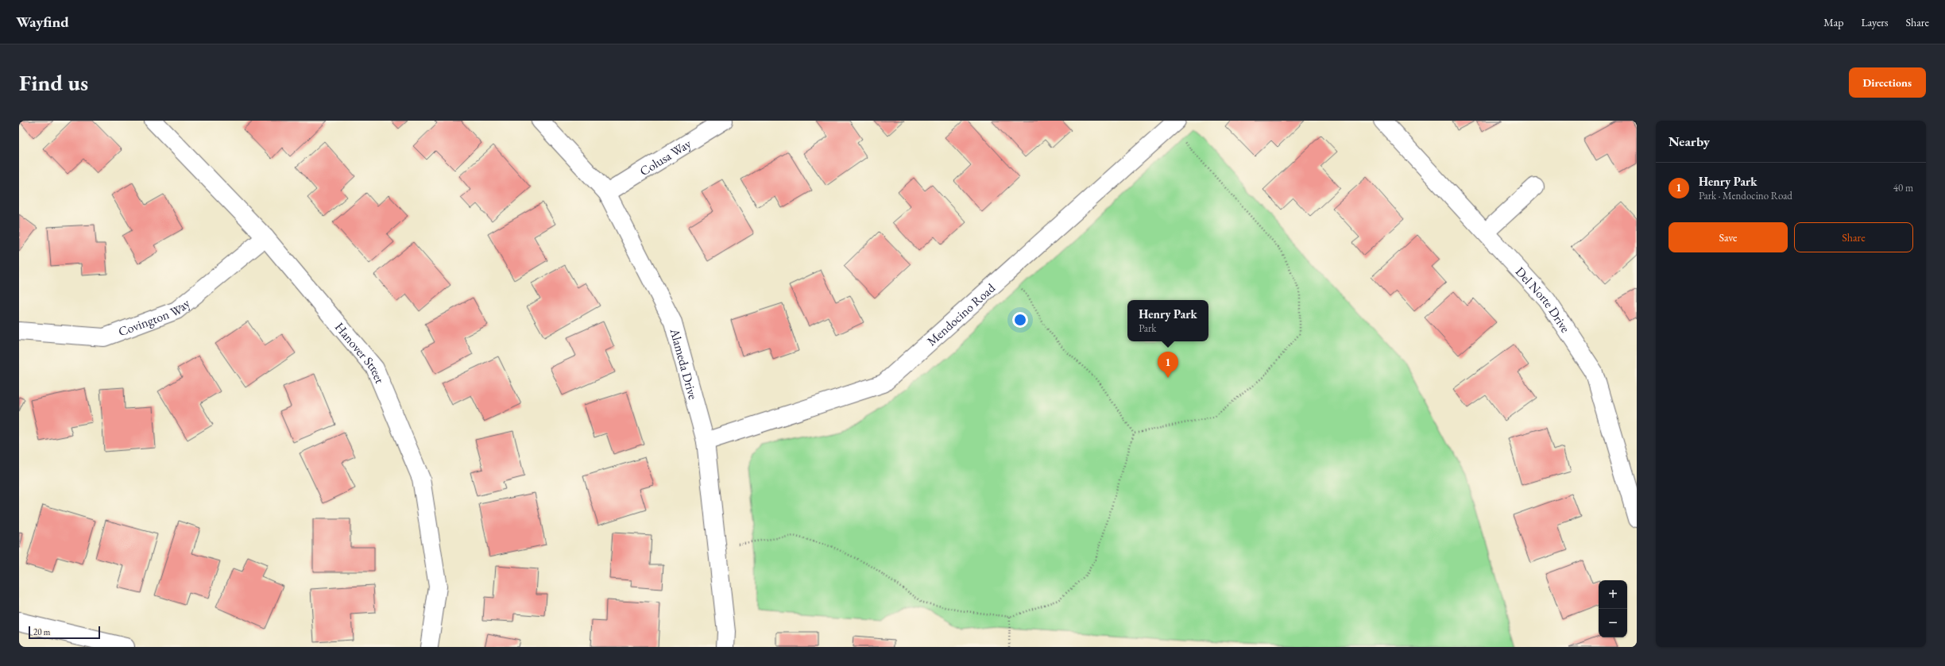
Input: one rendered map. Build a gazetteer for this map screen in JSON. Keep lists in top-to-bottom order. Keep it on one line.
{"streets":{"street":["Colusa Way","Del Norte Drive","Mendocino Road","Covington Way","Hanover Street","Alameda Drive"]},"crossings":[["Colusa Way","Alameda Drive"],["Mendocino Road","Alameda Drive"],["Covington Way","Hanover Street"]],"scale_bar":"20 m","page":{"header":"Wayfind","nav":["Map","Layers","Share"],"buttons":["Directions",["Save","Share"]],"title":"Find us","heading":"Nearby","list":[{"mark":"1","name":"Henry Park","note":"Park · Mendocino Road","value":"40 m"}],"popup":["Henry Park","Park"],"pins":"1","map_buttons":["+","−"],"scale":"20 m"}}
